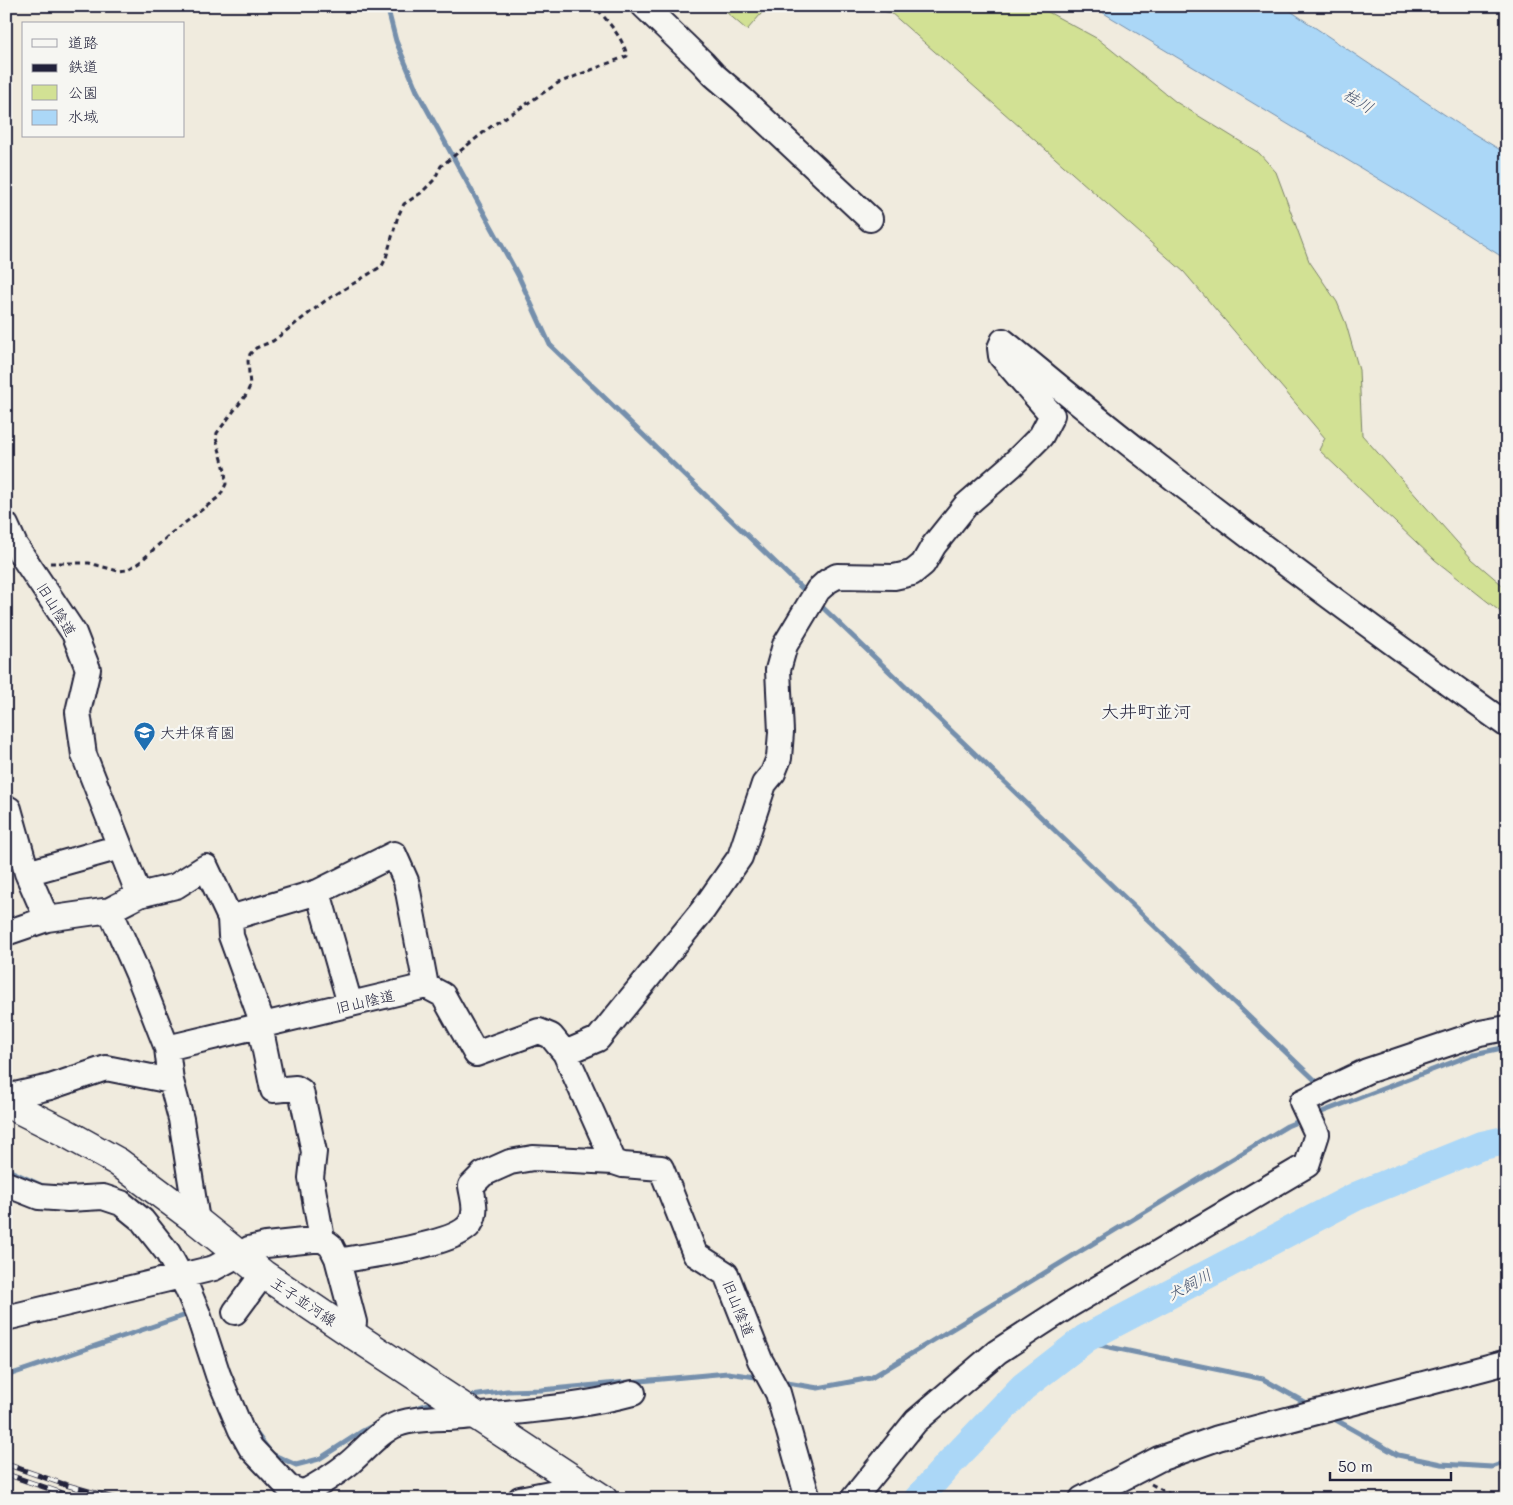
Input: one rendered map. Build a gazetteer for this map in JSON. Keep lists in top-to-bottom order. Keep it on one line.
{"streets":{"main road":["王子並河線"],"street":["旧山陰道"]},"districts":["大井町並河"],"water":["桂川","犬飼川"],"places":{"school or university":["大井保育園"]},"legend":["道路","鉄道","公園","水域"],"scale_bar":"50 m"}
